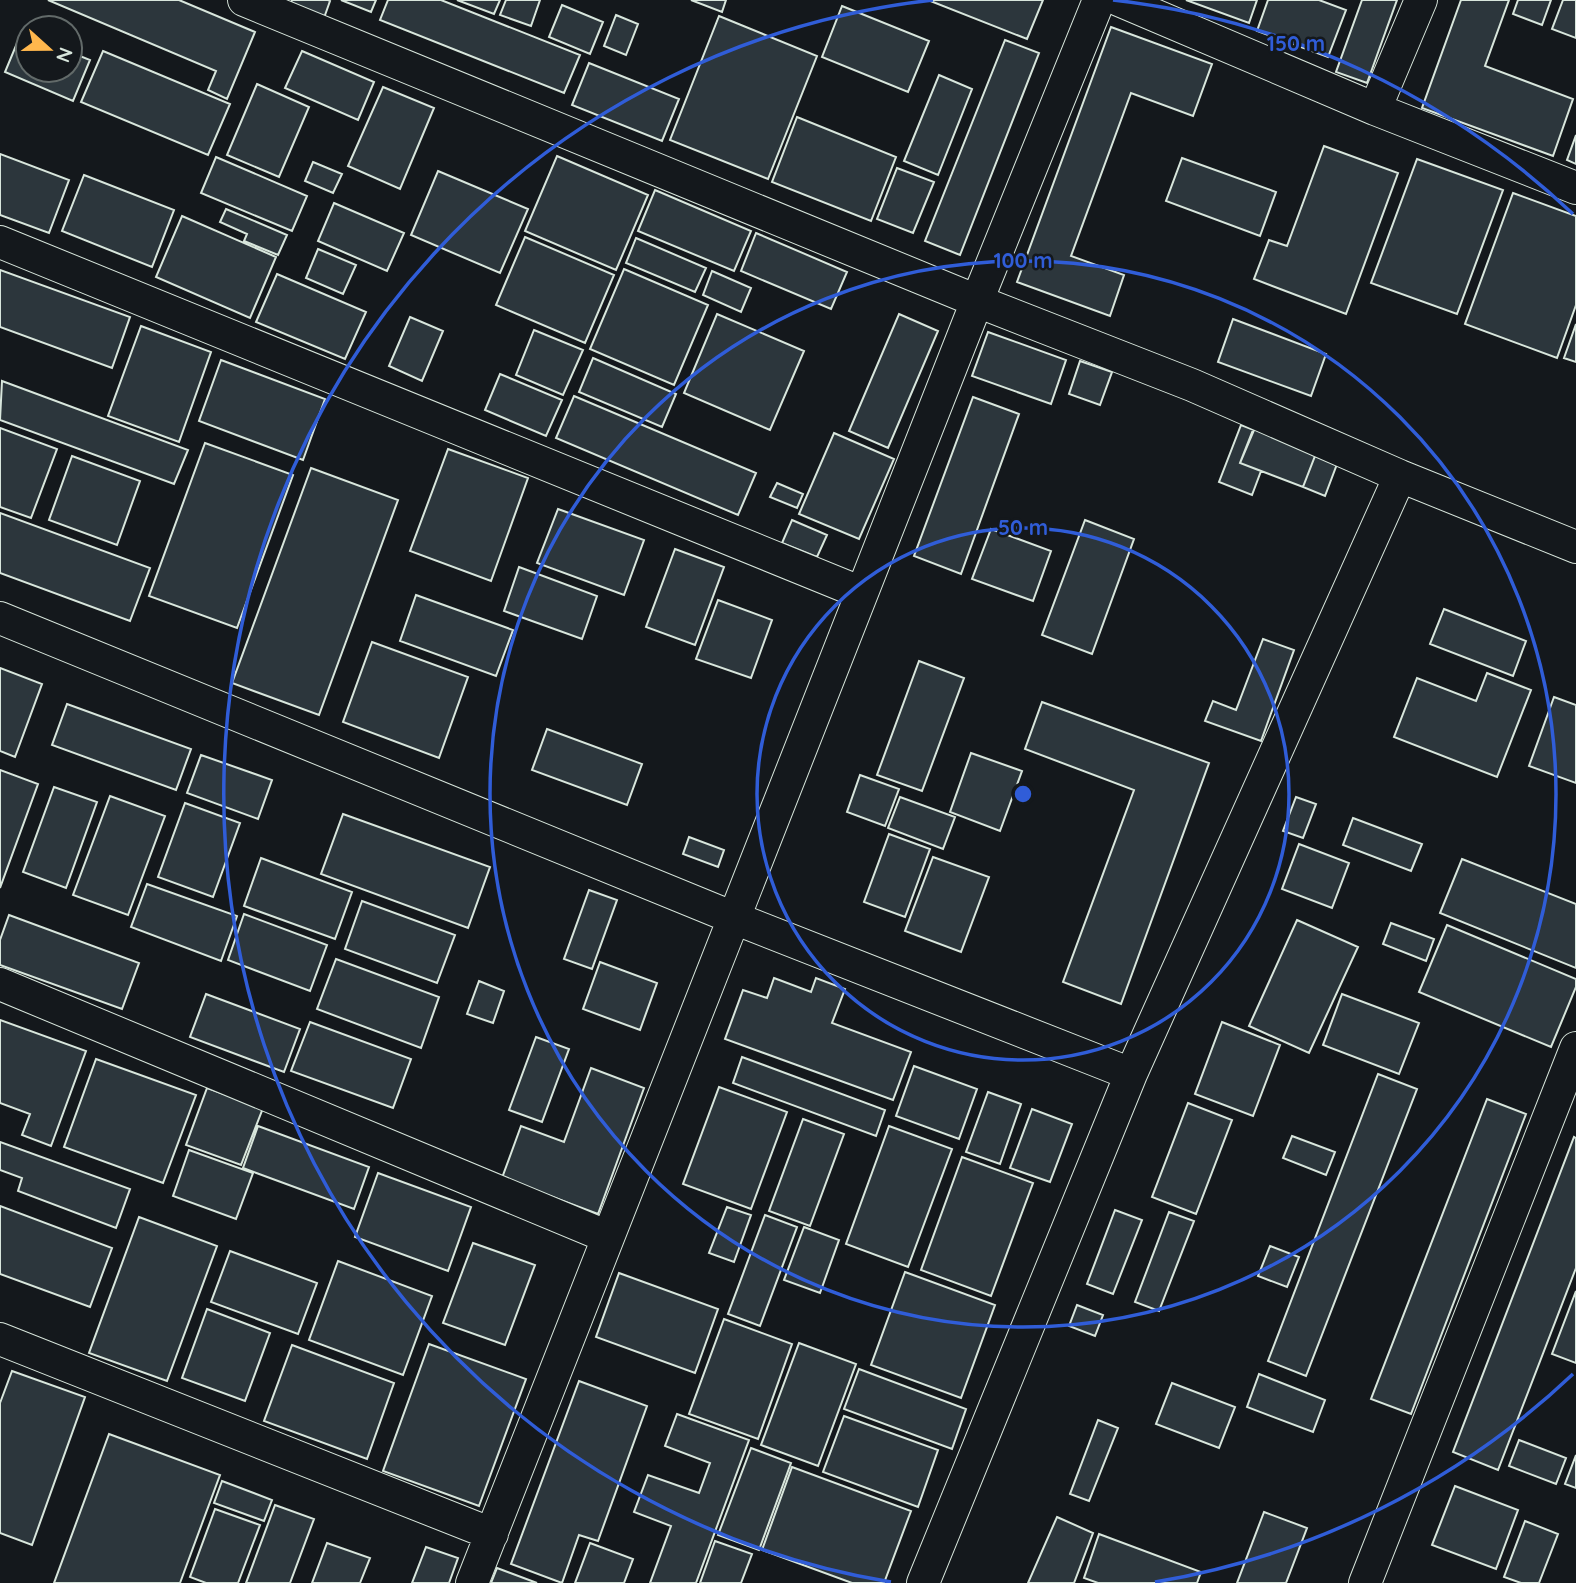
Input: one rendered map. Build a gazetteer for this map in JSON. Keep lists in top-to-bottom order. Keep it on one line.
{"north":"right","rings":["150 m","100 m","50 m"]}
